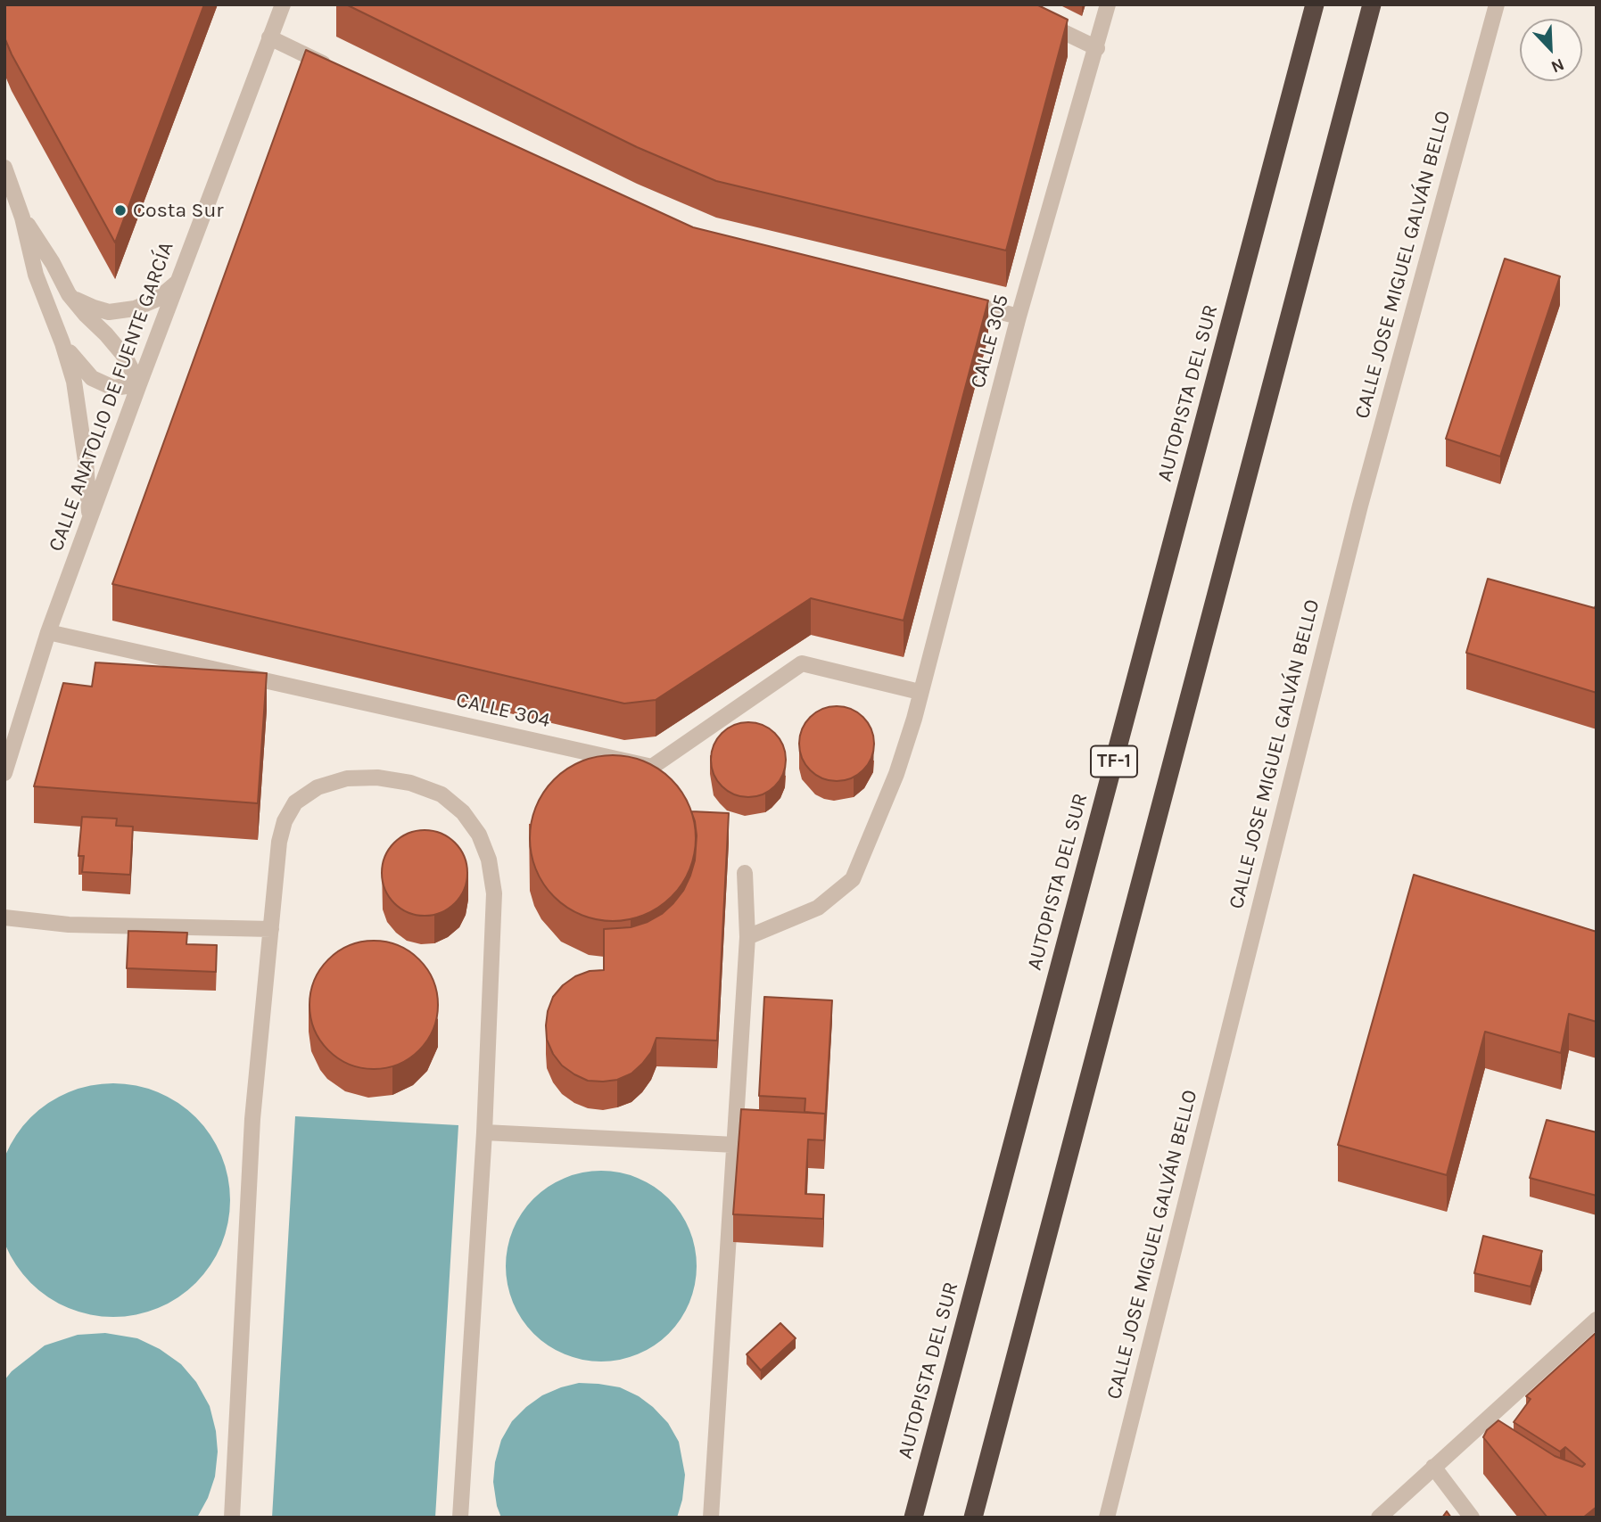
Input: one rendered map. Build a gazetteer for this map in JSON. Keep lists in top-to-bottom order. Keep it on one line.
{"streets":{"highway":["AUTOPISTA DEL SUR","TF-1"],"street":["CALLE JOSE MIGUEL GALVÁN BELLO","CALLE 305","CALLE ANATOLIO DE FUENTE GARCÍA","CALLE 304"]},"crossings":[["CALLE 305","CALLE 304"],["CALLE ANATOLIO DE FUENTE GARCÍA","CALLE 304"]],"places":["Costa Sur"],"north":"bottom right"}
